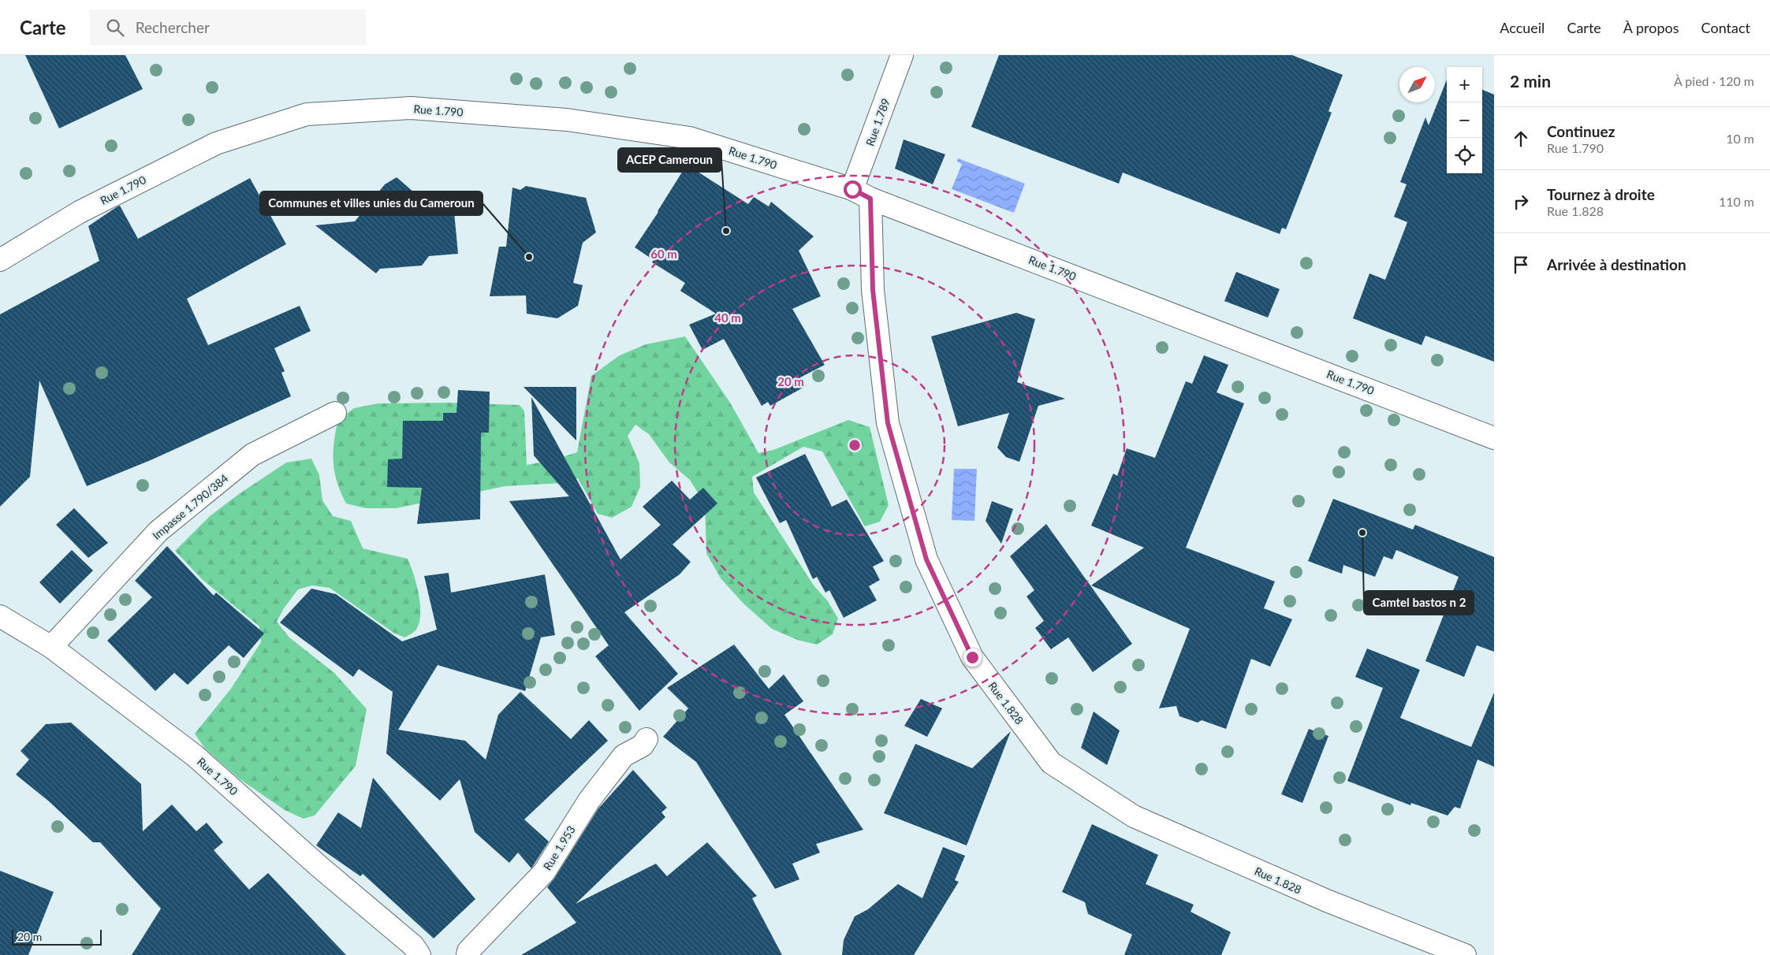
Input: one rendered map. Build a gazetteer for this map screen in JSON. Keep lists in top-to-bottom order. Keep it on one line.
{"streets":{"street":["Rue 1.790","Rue 1.789","Impasse 1.790/384","Rue 1.828","Rue 1.953"]},"crossings":[["Rue 1.790","Rue 1.789"],["Rue 1.790","Impasse 1.790/384"],["Rue 1.790","Rue 1.828"],["Rue 1.789","Rue 1.828"]],"places":["ACEP Cameroun","Communes et villes unies du Cameroun","Camtel bastos n 2"],"scale_bar":"20 m","north":"top right","page":{"header":"Carte","search":"Rechercher","nav":["Accueil","Carte","À propos","Contact"],"heading":["2 min","À pied · 120 m"],"map_buttons":["+","−"],"list":[["Continuez","Rue 1.790","10 m"],["Tournez à droite","Rue 1.828","110 m"],"Arrivée à destination"],"scale":"20 m"},"rings":["60 m","40 m","20 m"]}
